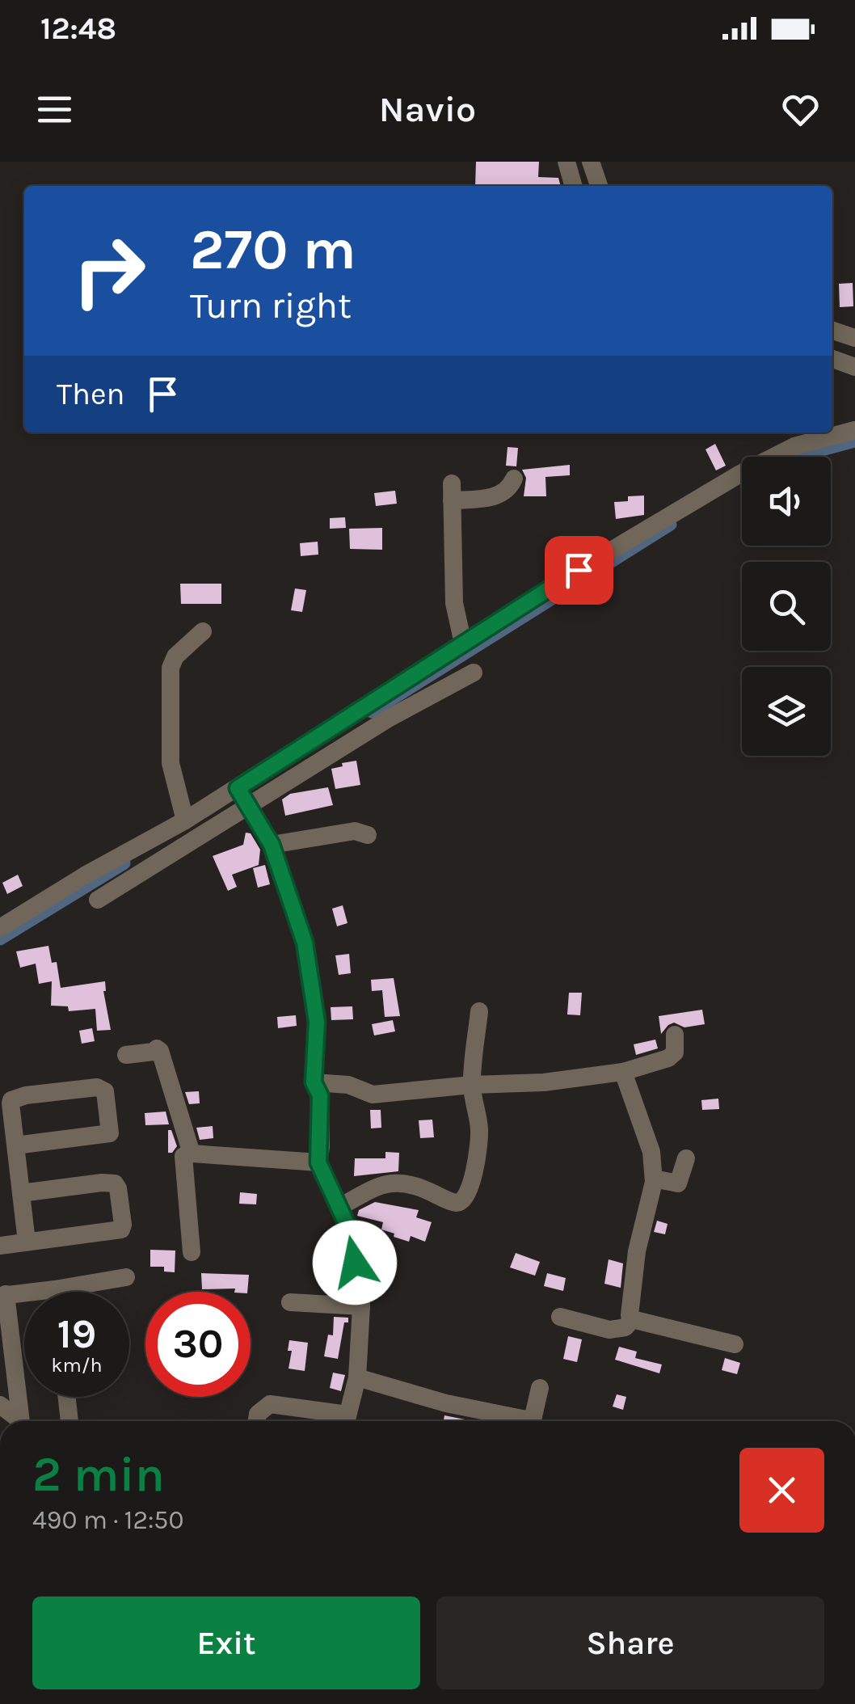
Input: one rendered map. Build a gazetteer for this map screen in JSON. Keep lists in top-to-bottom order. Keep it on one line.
{"page":{"status":"12:48","header":"Navio","turn":["270 m","Turn right"],"then":"Then","speed":"19 km/h","limit":"30","heading":["2 min","490 m · 12:50"],"buttons":["Exit","Share"]}}
